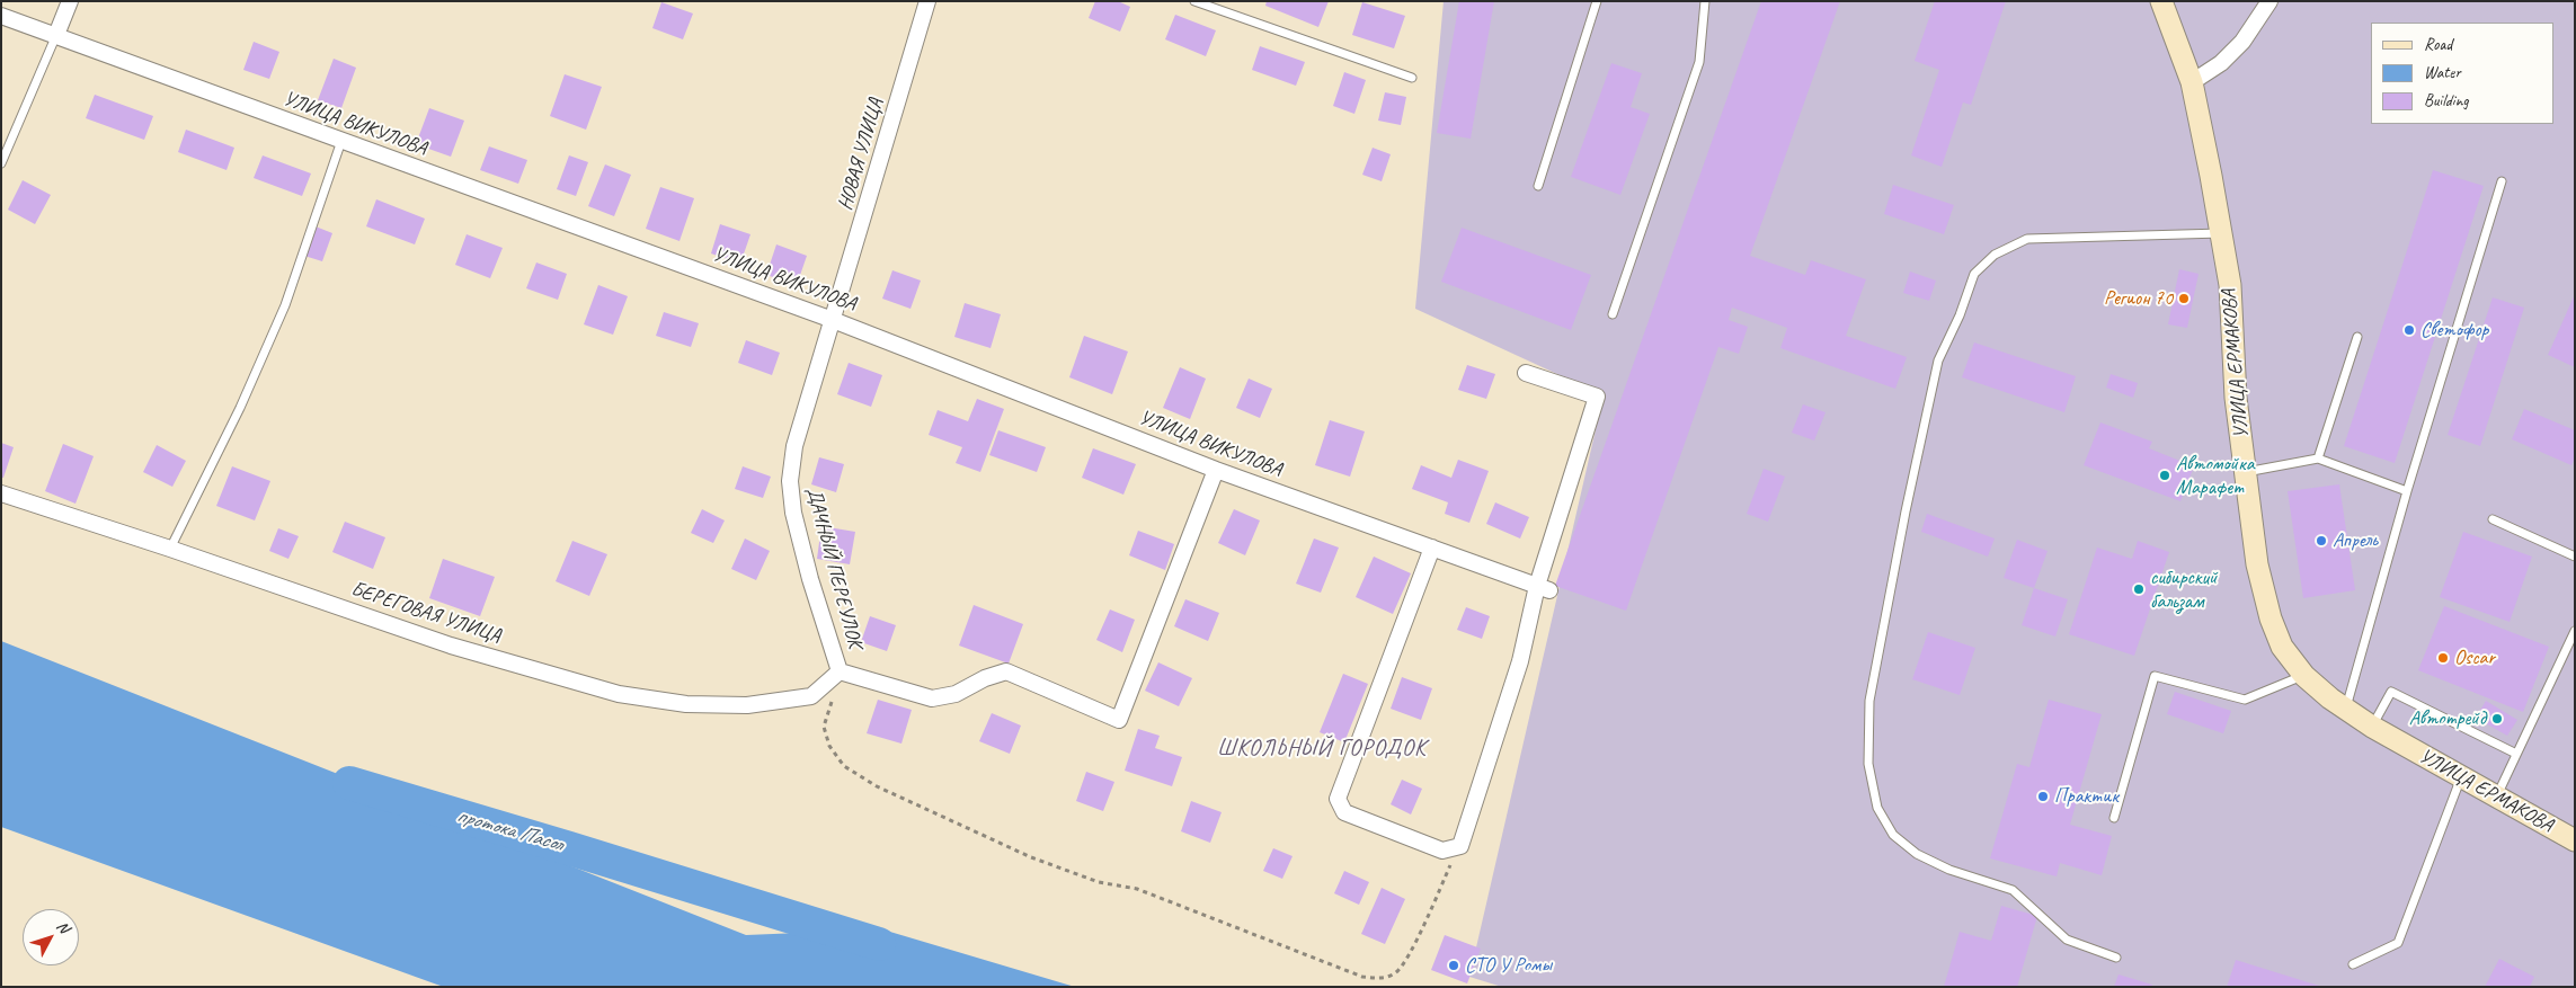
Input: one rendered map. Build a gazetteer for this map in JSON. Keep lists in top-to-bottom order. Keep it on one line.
{"streets":{"street":["УЛИЦА ВИКУЛОВА","НОВАЯ УЛИЦА","УЛИЦА ЕРМАКОВА","ДАЧНЫЙ ПЕРЕУЛОК","БЕРЕГОВАЯ УЛИЦА"]},"crossings":[["УЛИЦА ВИКУЛОВА","НОВАЯ УЛИЦА"],["УЛИЦА ВИКУЛОВА","ДАЧНЫЙ ПЕРЕУЛОК"],["НОВАЯ УЛИЦА","ДАЧНЫЙ ПЕРЕУЛОК"],["ДАЧНЫЙ ПЕРЕУЛОК","БЕРЕГОВАЯ УЛИЦА"]],"districts":["ШКОЛЬНЫЙ ГОРОДОК"],"water":["протока Пасол"],"places":["Регион 70","Светофор","Автомойка Марафет","Апрель","сибирский бальзам","Oscar","Автотрейд","Практик","СТО У Ромы"],"legend":["Road","Water","Building"],"north":"top right"}
